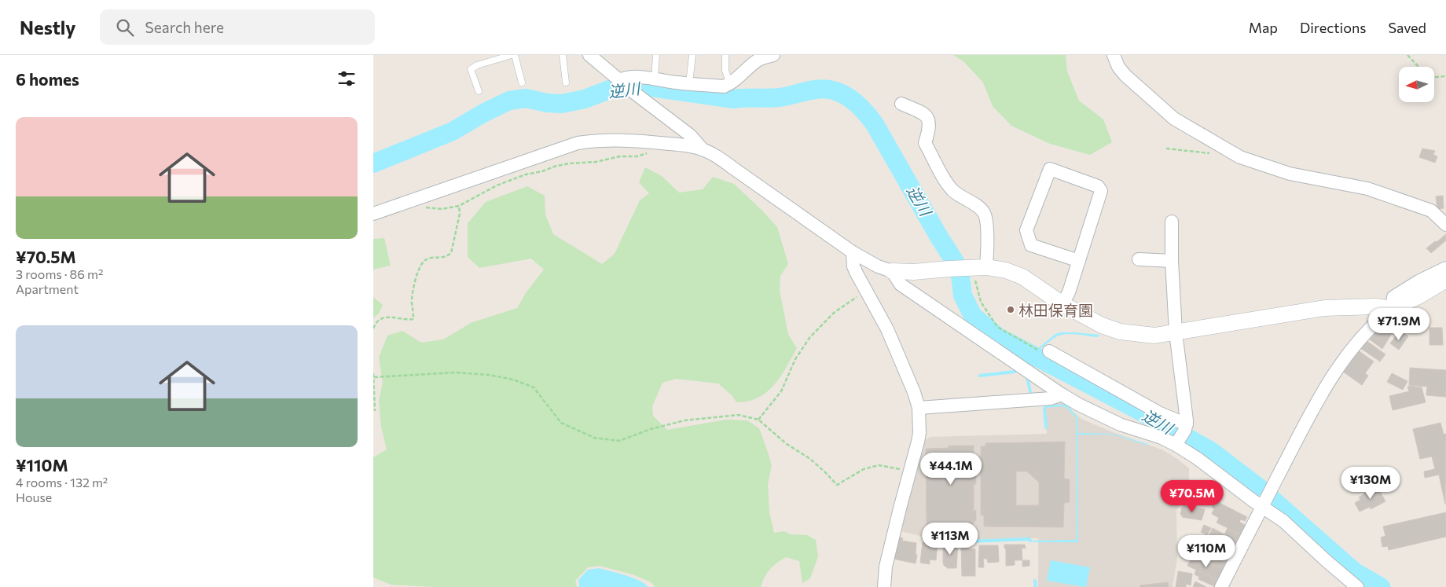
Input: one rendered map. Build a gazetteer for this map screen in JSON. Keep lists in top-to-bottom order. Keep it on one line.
{"water":["逆川"],"places":["林田保育園"],"north":"left","page":{"header":"Nestly","search":"Search here","nav":["Map","Directions","Saved"],"heading":"6 homes","list":[{"name":"¥70.5M","note":"3 rooms · 86 m² · Apartment"},{"name":"¥110M","note":"4 rooms · 132 m² · House"}],"price":["¥71.9M","¥44.1M","¥130M","¥70.5M","¥113M","¥110M"]}}
